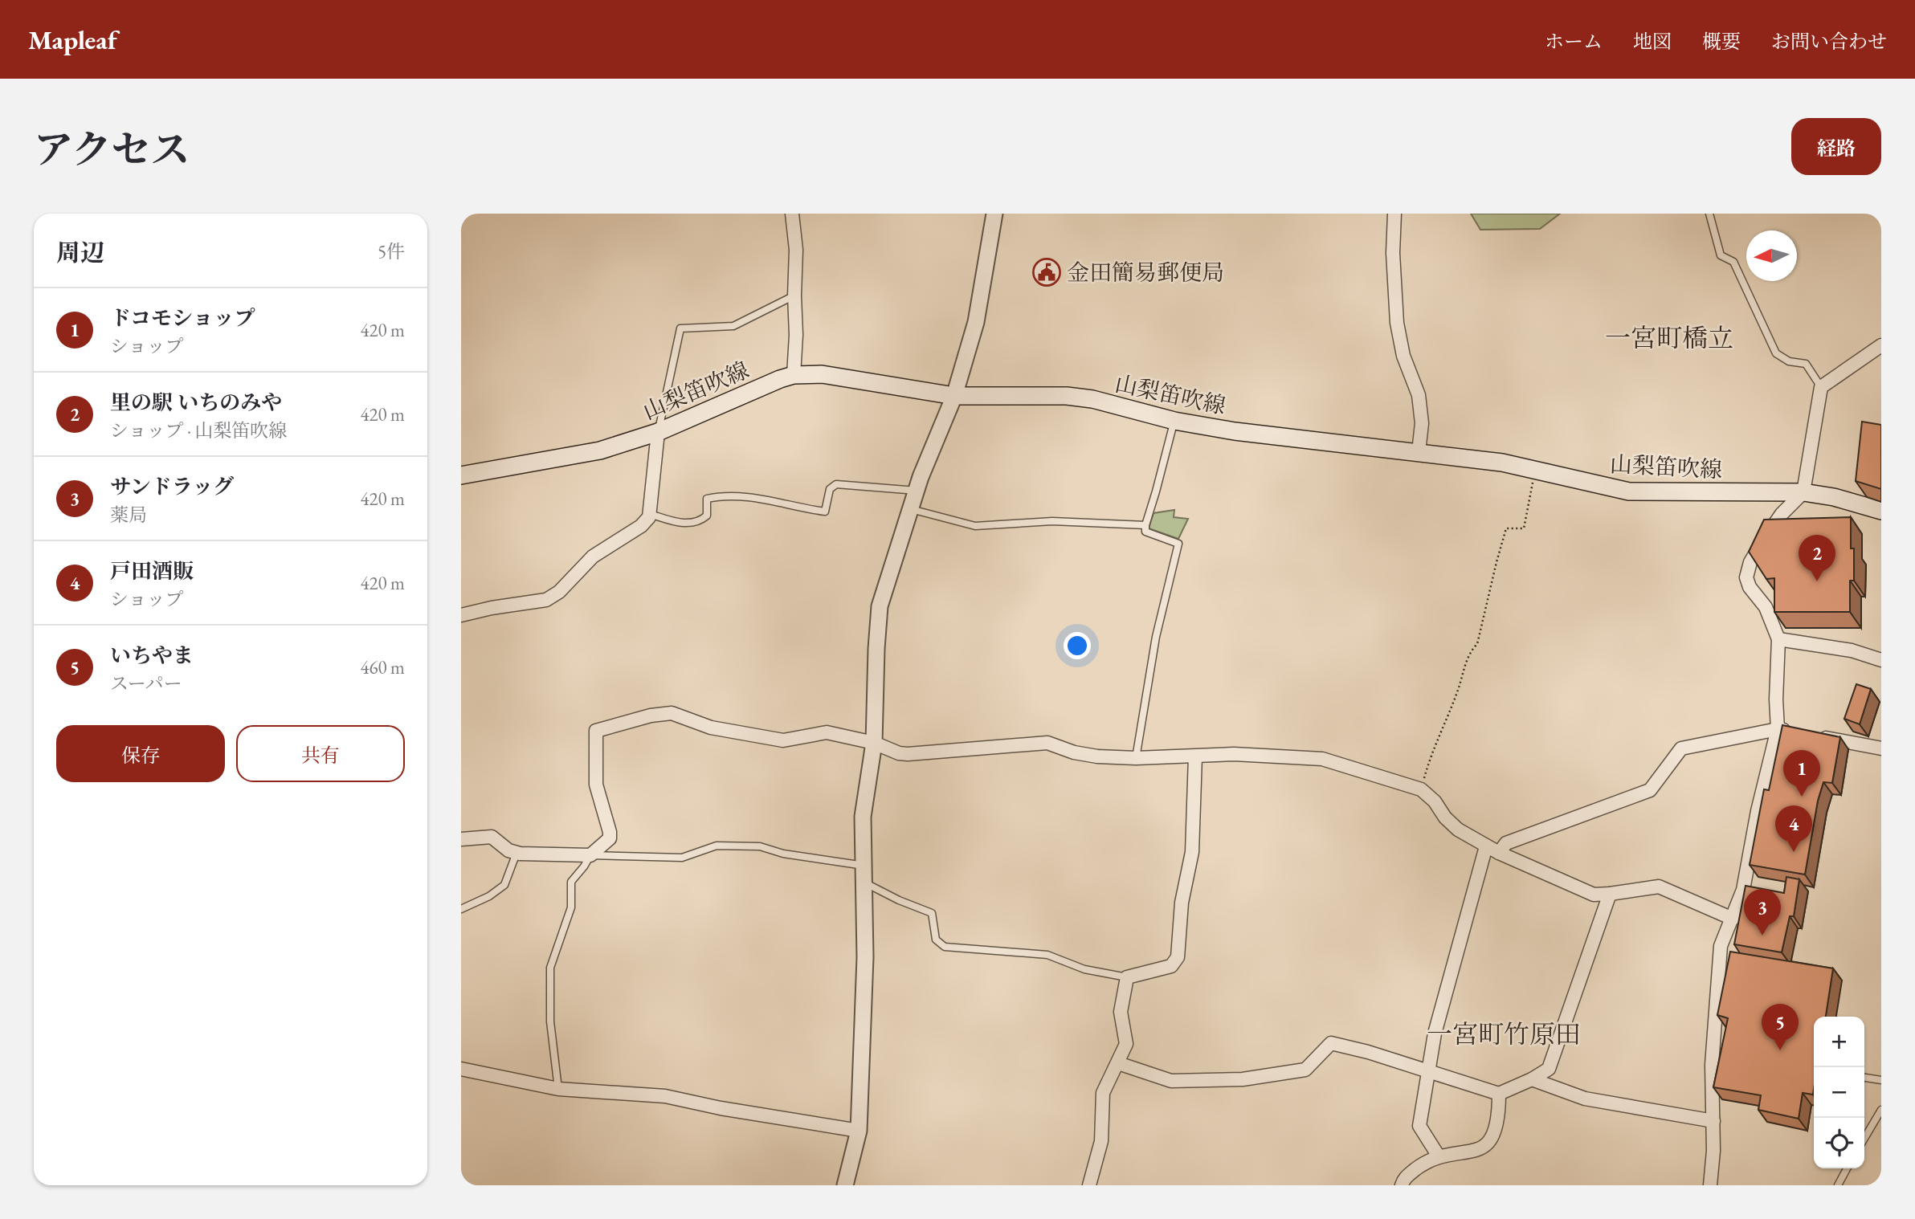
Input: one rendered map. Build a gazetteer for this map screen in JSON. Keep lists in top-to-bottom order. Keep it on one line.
{"streets":{"main road":["山梨笛吹線"]},"districts":["一宮町橋立","一宮町竹原田"],"places":{"public building":["金田簡易郵便局"]},"north":"left","page":{"header":"Mapleaf","nav":["ホーム","地図","概要","お問い合わせ"],"title":"アクセス","buttons":["経路",["保存","共有"]],"heading":["周辺","5件"],"list":[{"mark":"1","name":"ドコモショップ","note":"ショップ","value":"420 m"},{"mark":"2","name":"里の駅 いちのみや","note":"ショップ · 山梨笛吹線","value":"420 m"},{"mark":"3","name":"サンドラッグ","note":"薬局","value":"420 m"},{"mark":"4","name":"戸田酒販","note":"ショップ","value":"420 m"},{"mark":"5","name":"いちやま","note":"スーパー","value":"460 m"}],"pins":["2","1","4","3","5"],"map_buttons":["+","−"]}}
